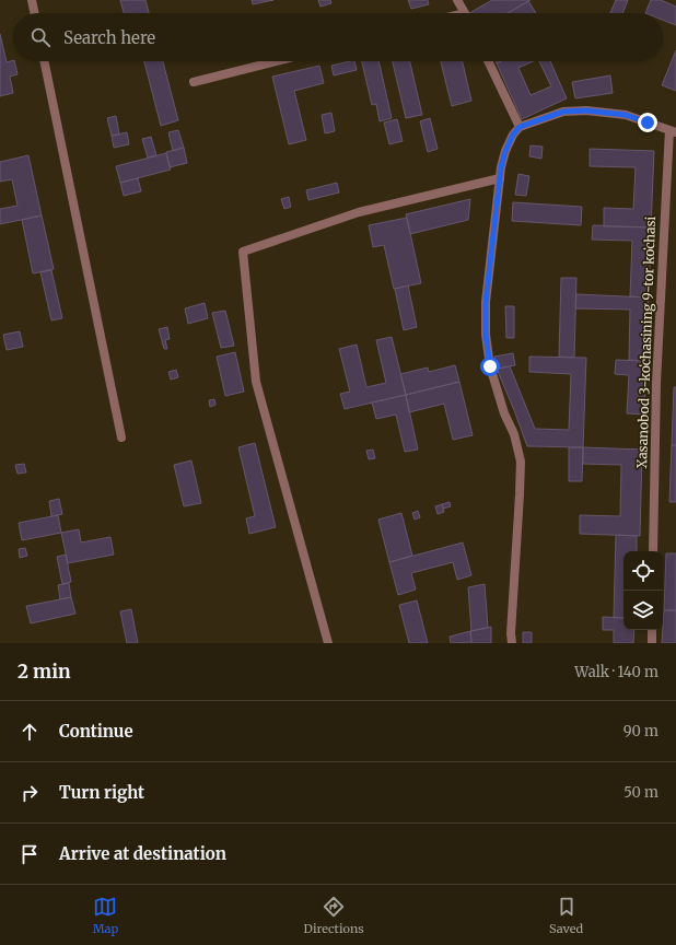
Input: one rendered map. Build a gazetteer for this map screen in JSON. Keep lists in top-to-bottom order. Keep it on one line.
{"streets":{"street":["Xasanobod 3-koʻchasining 9-tor koʻchasi"]},"page":{"search":"Search here","heading":["2 min","Walk · 140 m"],"list":[["Continue","90 m"],["Turn right","50 m"],"Arrive at destination"],"nav":["Map","Directions","Saved"]}}
